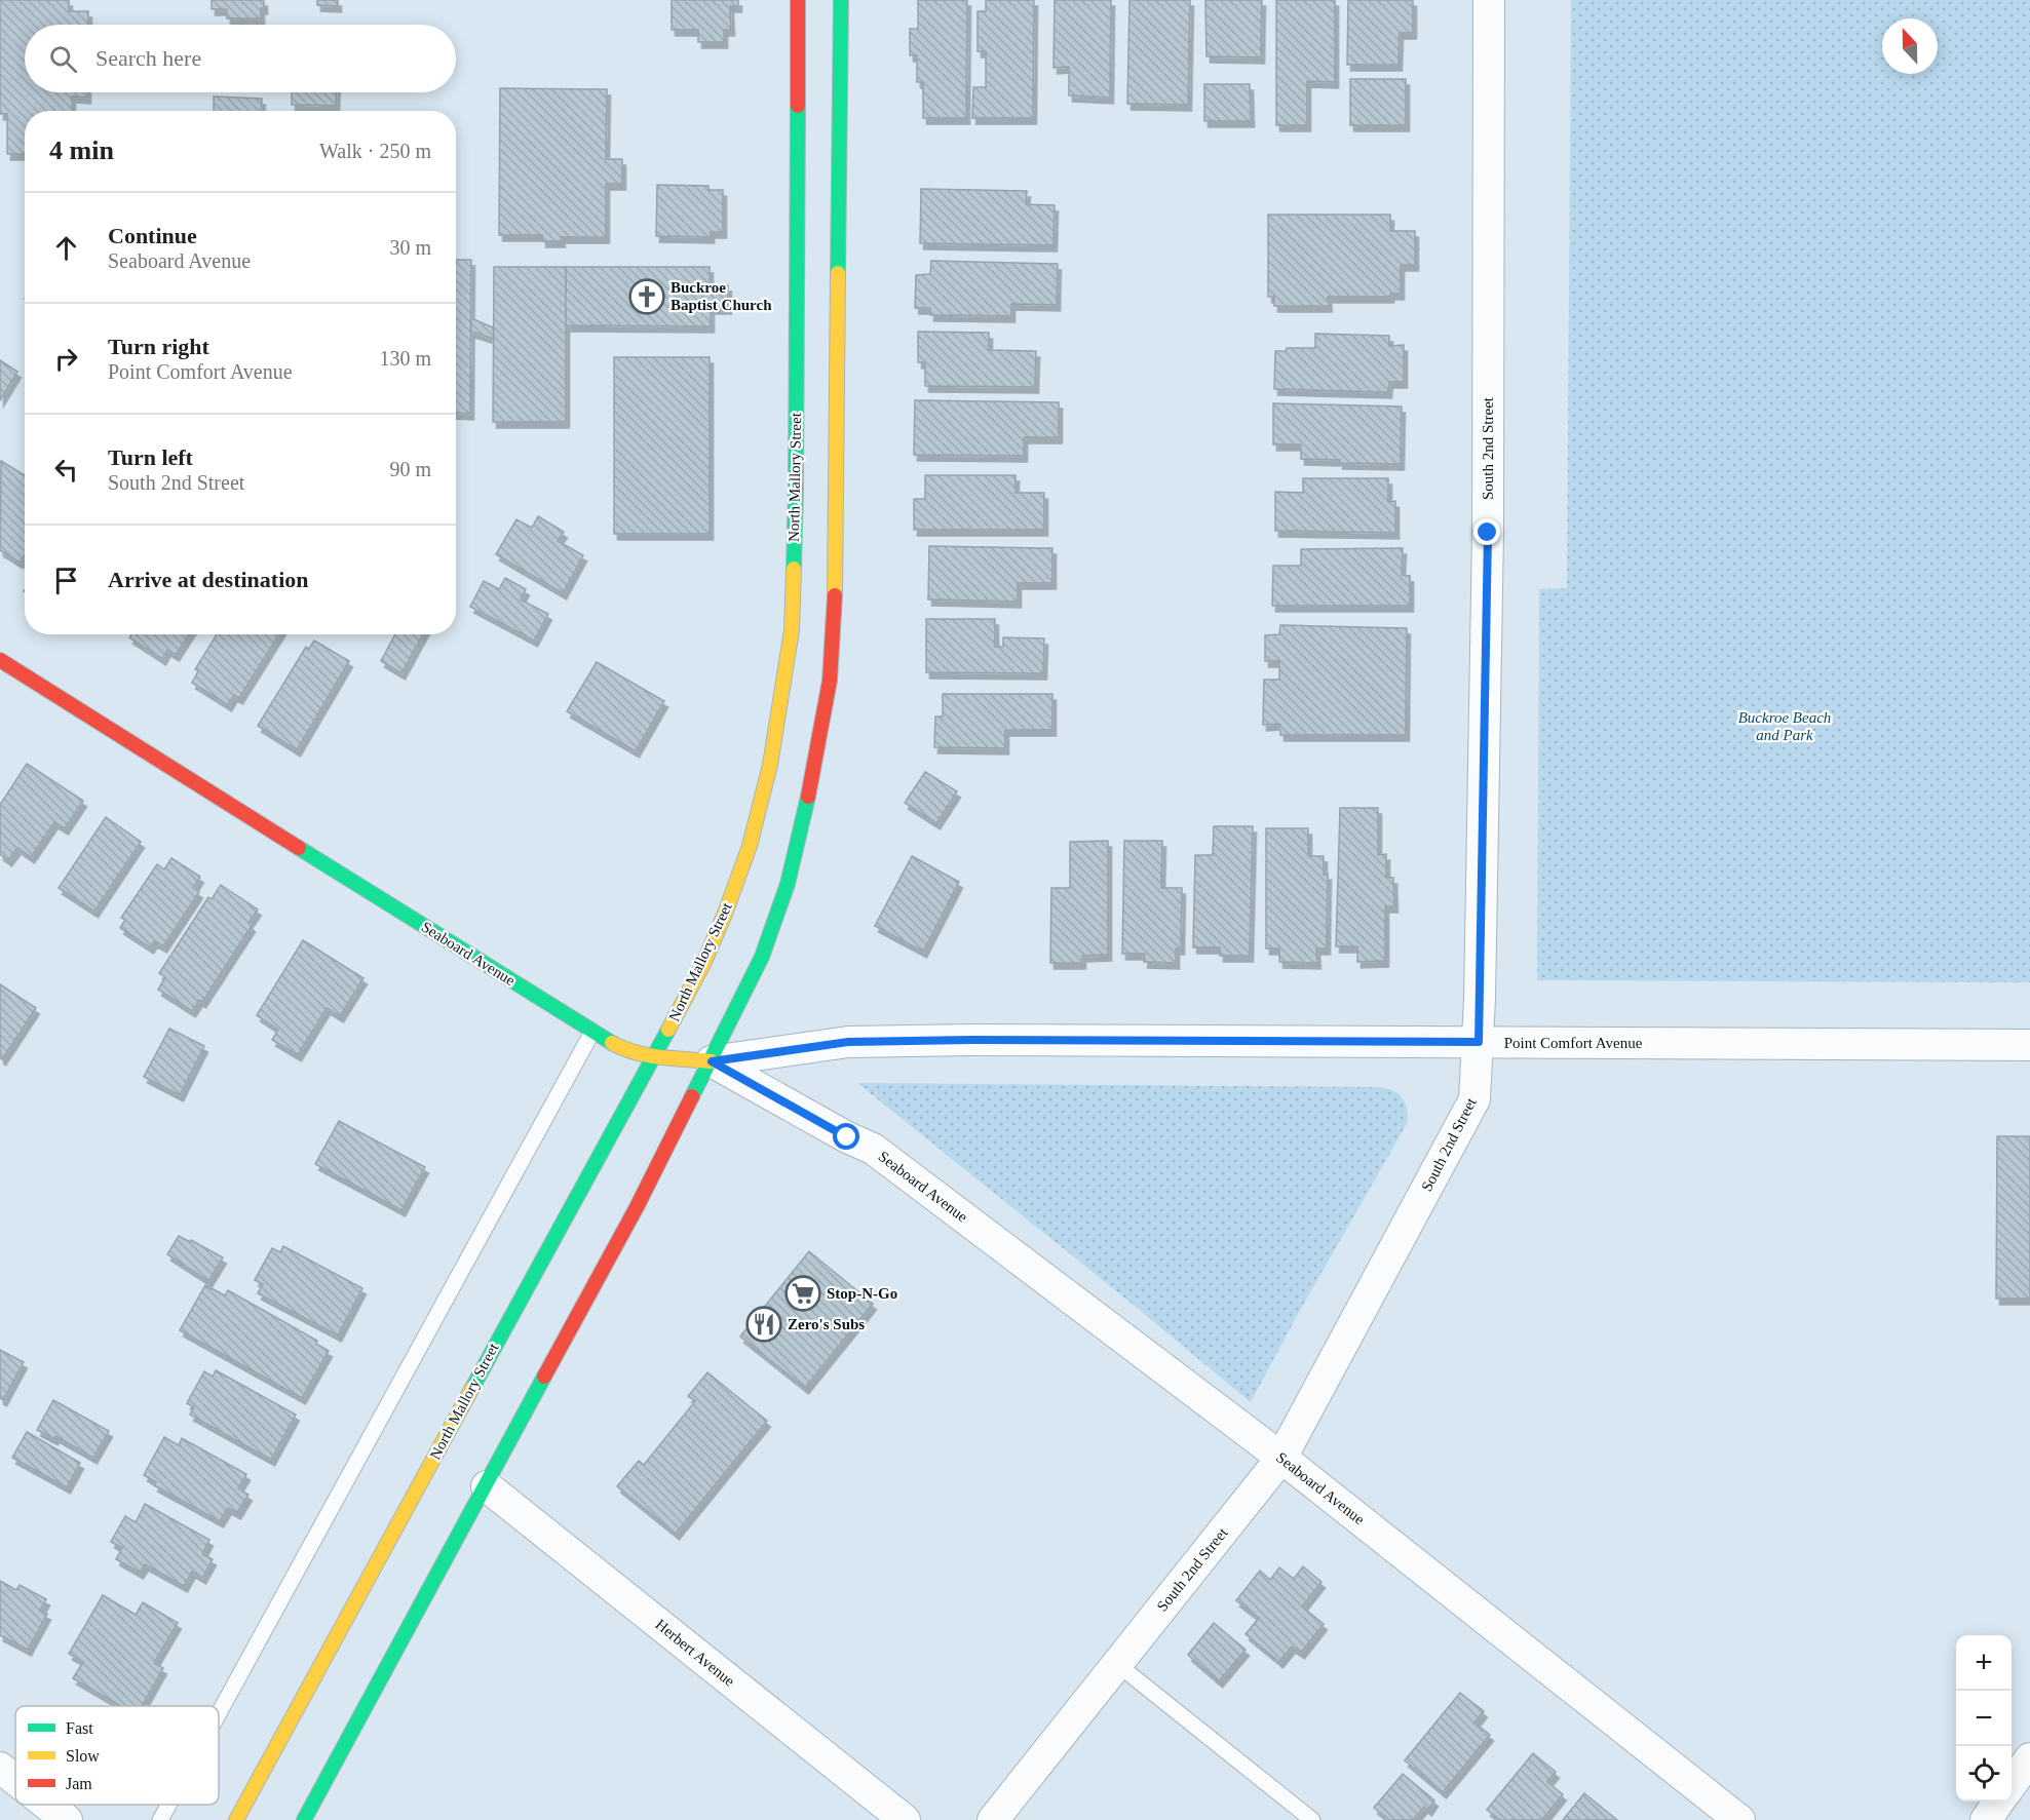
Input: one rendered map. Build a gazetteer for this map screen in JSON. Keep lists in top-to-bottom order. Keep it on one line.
{"streets":{"main road":["North Mallory Street","Seaboard Avenue"],"street":["South 2nd Street","Point Comfort Avenue","Herbert Avenue"]},"crossings":[["South 2nd Street","Seaboard Avenue"],["South 2nd Street","Point Comfort Avenue"],["North Mallory Street","Seaboard Avenue"],["Seaboard Avenue","Point Comfort Avenue"]],"parks":["Buckroe Beach and Park"],"places":{"church":["Buckroe Baptist Church"],"supermarket":["Stop-N-Go"],"restaurant":["Zero's Subs"]},"legend":["Fast","Slow","Jam"],"north":"top","page":{"search":"Search here","heading":["4 min","Walk · 250 m"],"list":[["Continue","Seaboard Avenue","30 m"],["Turn right","Point Comfort Avenue","130 m"],["Turn left","South 2nd Street","90 m"],"Arrive at destination"],"map_buttons":["+","−"]}}
